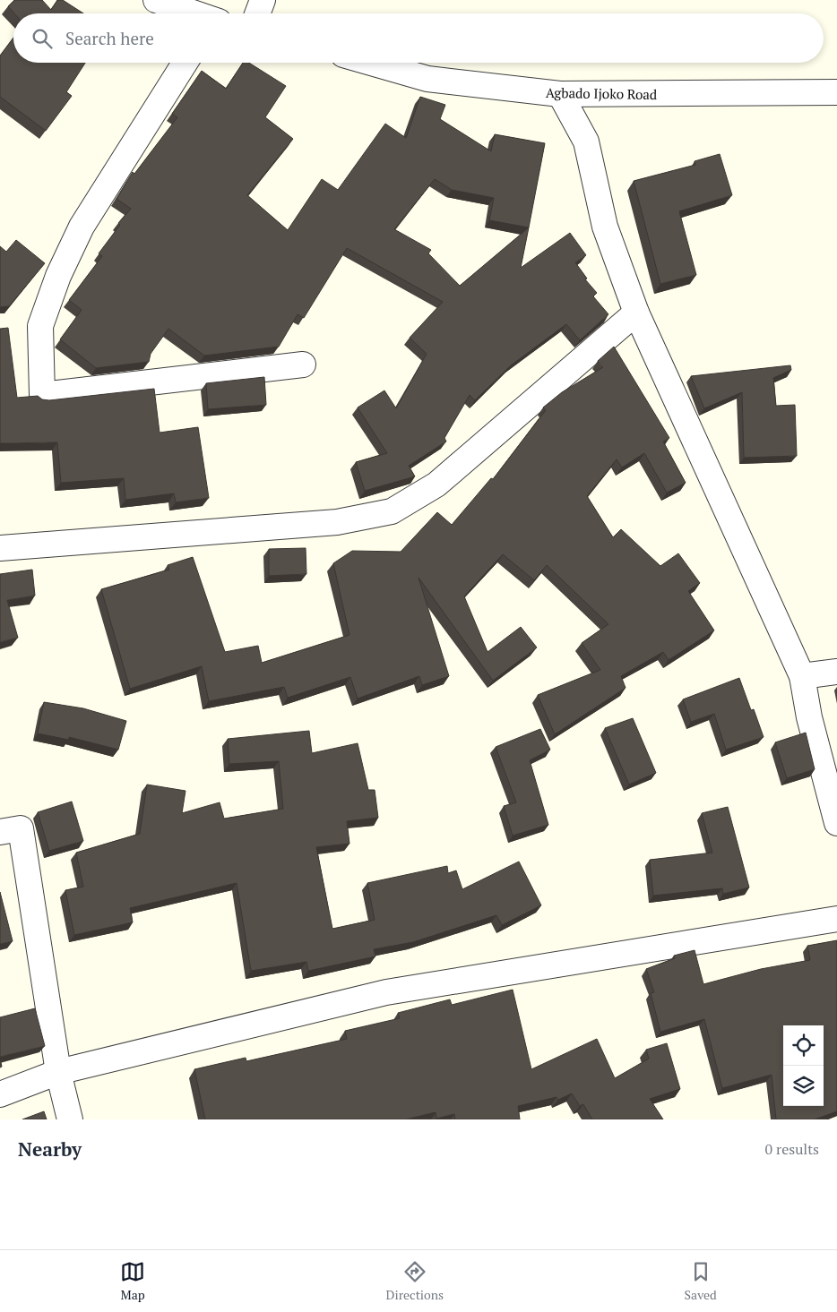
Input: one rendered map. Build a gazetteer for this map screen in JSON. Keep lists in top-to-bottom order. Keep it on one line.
{"streets":{"street":["Agbado Ijoko Road"]},"page":{"search":"Search here","heading":["Nearby","0 results"],"nav":["Map","Directions","Saved"]}}
